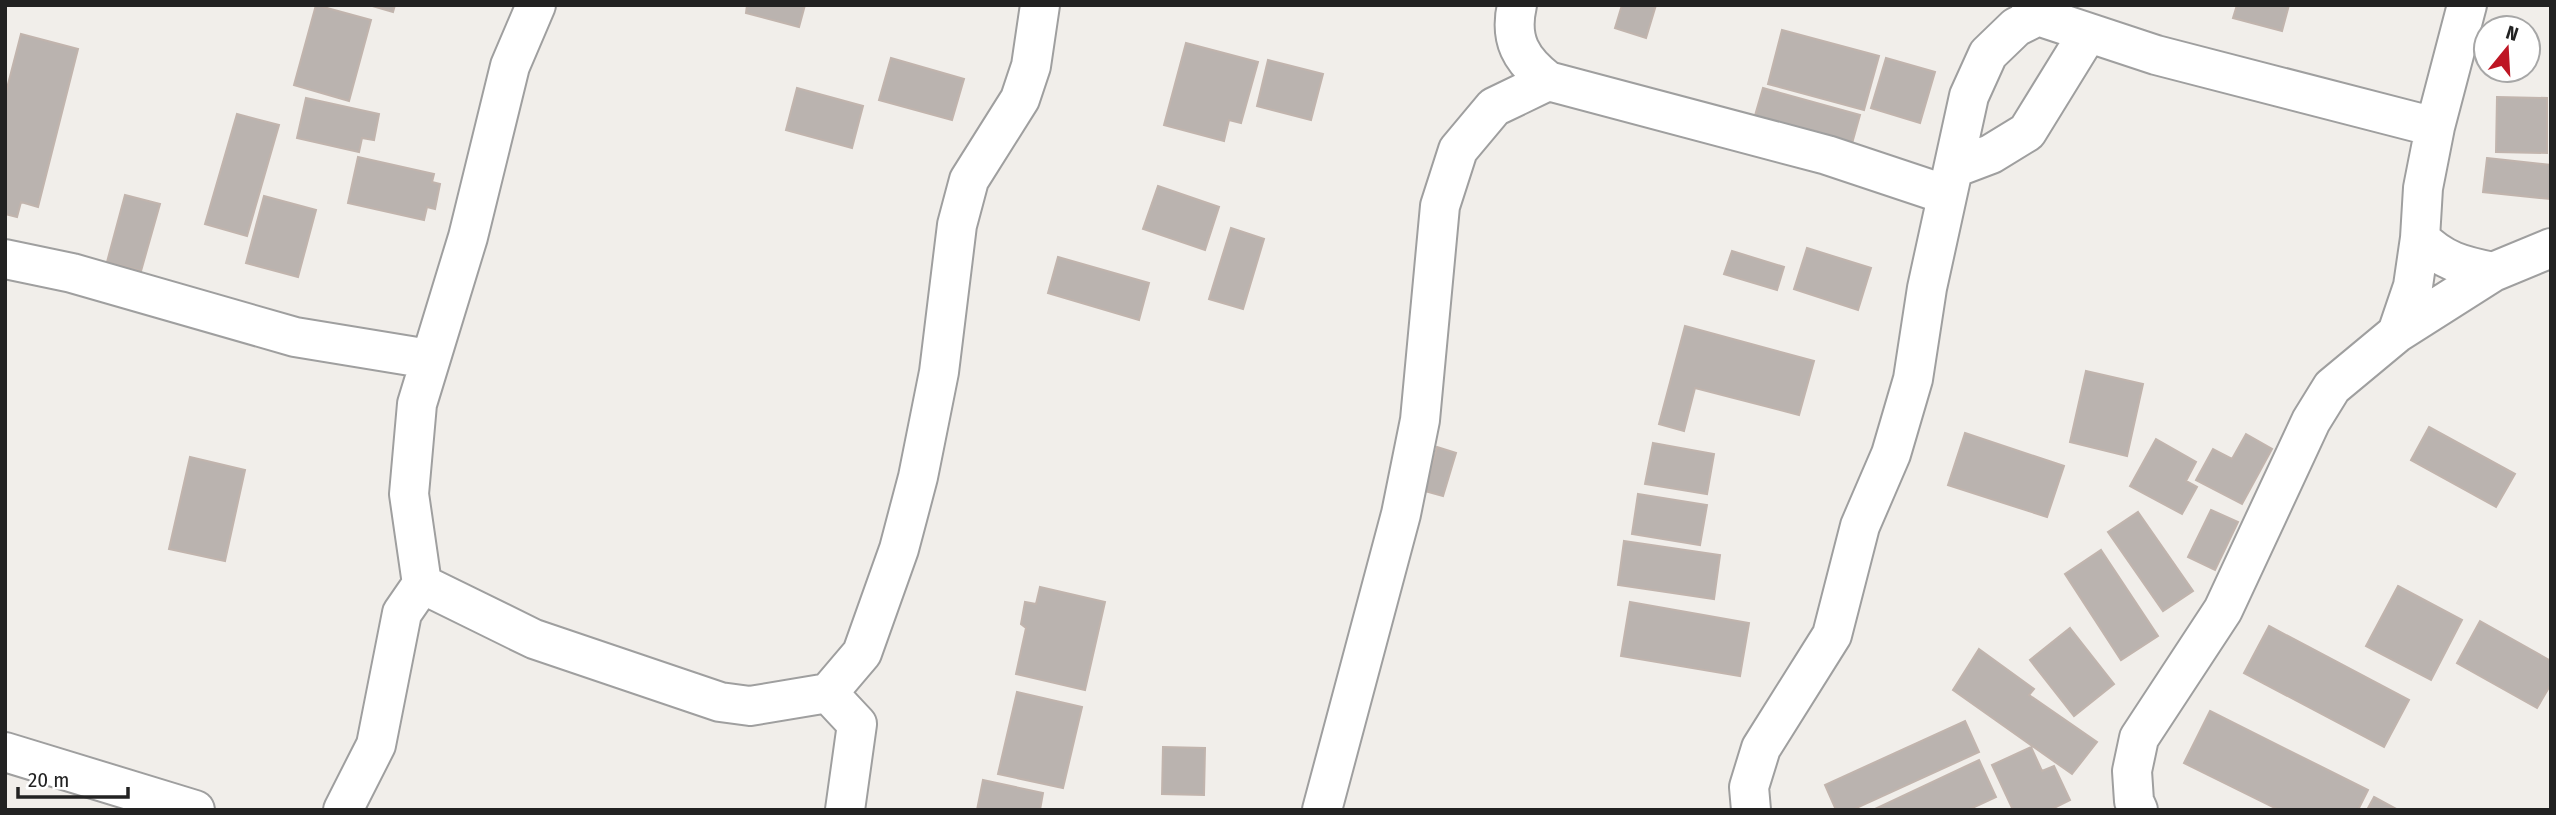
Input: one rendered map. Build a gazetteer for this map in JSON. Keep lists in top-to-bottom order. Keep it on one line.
{"scale_bar":"20 m","north":"top"}
